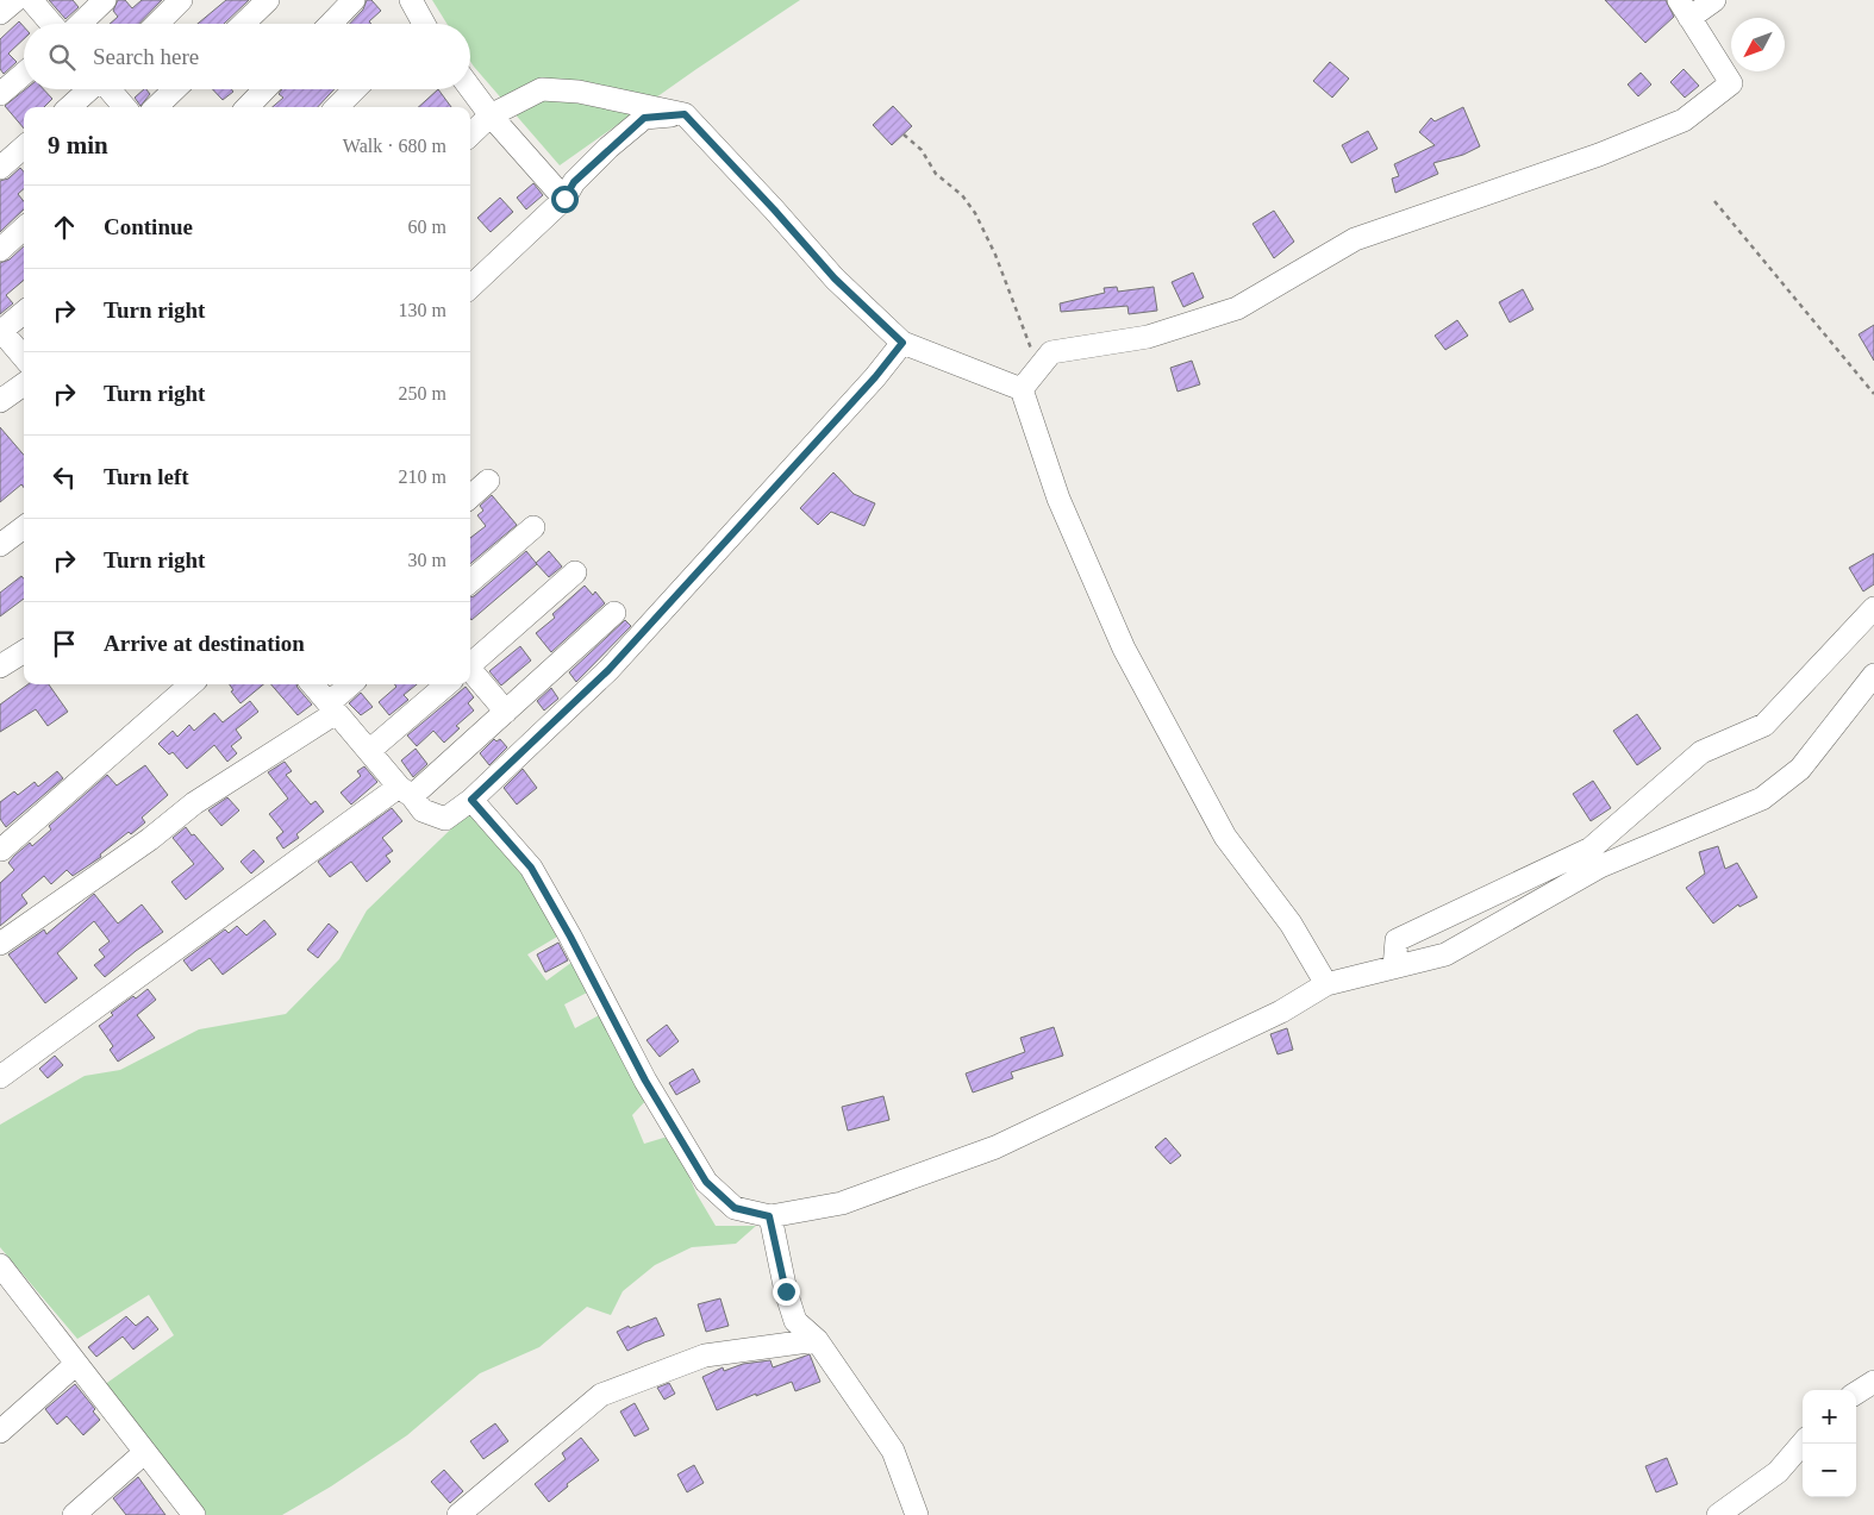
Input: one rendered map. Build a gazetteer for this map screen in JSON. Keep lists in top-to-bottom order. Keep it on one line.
{"north":"bottom left","page":{"search":"Search here","heading":["9 min","Walk · 680 m"],"list":[["Continue","60 m"],["Turn right","130 m"],["Turn right","250 m"],["Turn left","210 m"],["Turn right","30 m"],"Arrive at destination"],"map_buttons":["+","−"]}}
